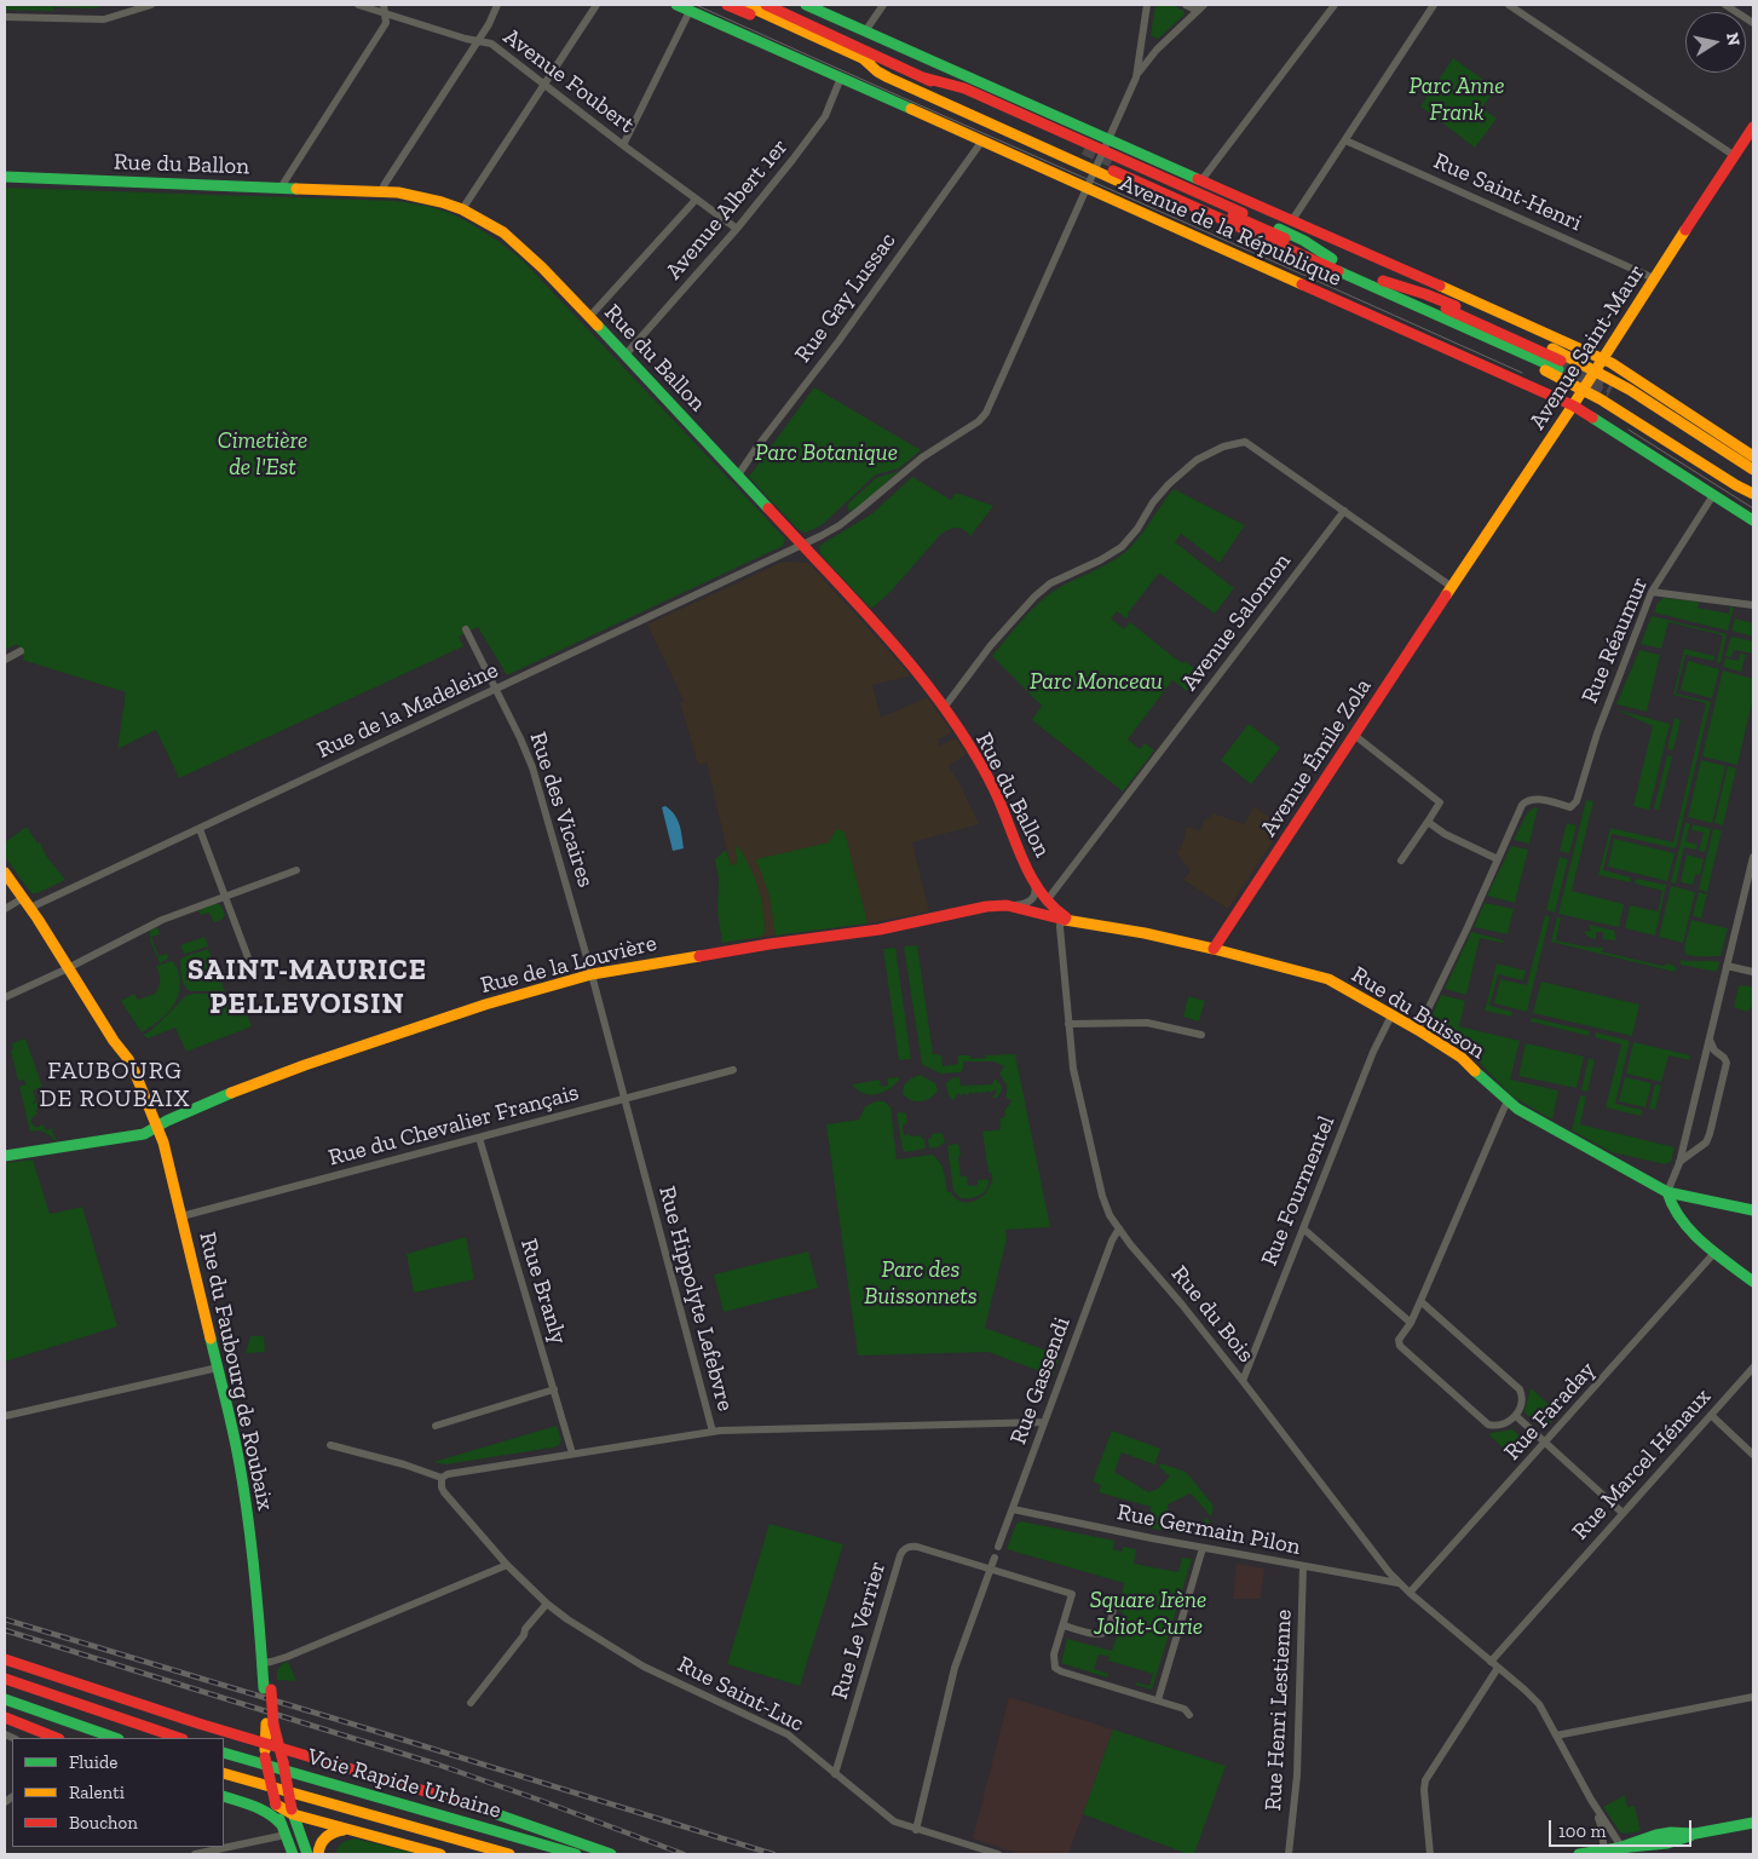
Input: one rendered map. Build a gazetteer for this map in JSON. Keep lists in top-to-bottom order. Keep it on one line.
{"streets":{"main road":["Rue du Ballon","Avenue de la République","Avenue Saint-Maur","Avenue Émile Zola","Rue de la Louvière","Rue du Buisson","Rue du Faubourg de Roubaix","Voie Rapide Urbaine"],"street":["Avenue Foubert","Rue Saint-Henri","Avenue Albert 1er","Rue Gay Lussac","Avenue Salomon","Rue Réaumur","Rue de la Madeleine","Rue des Vicaires","Rue du Chevalier Français","Rue Fourmentel","Rue Branly","Rue Hippolyte Lefebvre","Rue du Bois","Rue Gassendi","Rue Faraday","Rue Marcel Hénaux","Rue Germain Pilon","Rue Le Verrier","Rue Saint-Luc","Rue Henri Lestienne"]},"crossings":[["Avenue Foubert","Avenue Albert 1er"],["Rue du Ballon","Avenue Albert 1er"],["Rue du Ballon","Rue Gay Lussac"],["Rue du Ballon","Avenue Salomon"],["Rue du Ballon","Rue de la Madeleine"],["Rue du Ballon","Rue de la Louvière"],["Rue du Ballon","Rue du Buisson"],["Rue du Ballon","Rue du Bois"],["Rue Saint-Henri","Avenue Saint-Maur"],["Avenue Albert 1er","Avenue de la République"],["Avenue de la République","Rue Gay Lussac"],["Avenue de la République","Avenue Saint-Maur"],["Avenue de la République","Rue Réaumur"],["Avenue de la République","Rue de la Madeleine"],["Avenue Saint-Maur","Avenue Émile Zola"],["Rue de la Madeleine","Rue des Vicaires"],["Rue de la Madeleine","Rue du Faubourg de Roubaix"],["Avenue Émile Zola","Rue du Buisson"],["Rue des Vicaires","Rue de la Louvière"],["Rue des Vicaires","Rue du Chevalier Français"],["Rue des Vicaires","Rue Hippolyte Lefebvre"],["Rue de la Louvière","Rue du Buisson"],["Rue de la Louvière","Rue du Bois"],["Rue de la Louvière","Rue du Faubourg de Roubaix"],["Rue du Buisson","Rue Fourmentel"],["Rue du Buisson","Rue du Bois"],["Rue du Chevalier Français","Rue Branly"],["Rue du Chevalier Français","Rue Hippolyte Lefebvre"],["Rue du Chevalier Français","Rue du Faubourg de Roubaix"],["Rue Fourmentel","Rue du Bois"],["Rue Hippolyte Lefebvre","Rue Gassendi"],["Rue du Bois","Rue Gassendi"],["Rue du Bois","Rue Faraday"],["Rue du Bois","Rue Marcel Hénaux"],["Rue du Bois","Rue Germain Pilon"],["Rue Gassendi","Rue Germain Pilon"],["Rue Germain Pilon","Rue Henri Lestienne"],["Rue Le Verrier","Rue Saint-Luc"]],"districts":["SAINT-MAURICE PELLEVOISIN","FAUBOURG DE ROUBAIX"],"parks":["Parc Anne Frank","Cimetière de l'Est","Parc Botanique","Parc Monceau","Parc des Buissonnets","Square Irène Joliot-Curie"],"legend":["Fluide","Ralenti","Bouchon"],"scale_bar":"100 m","north":"right"}
